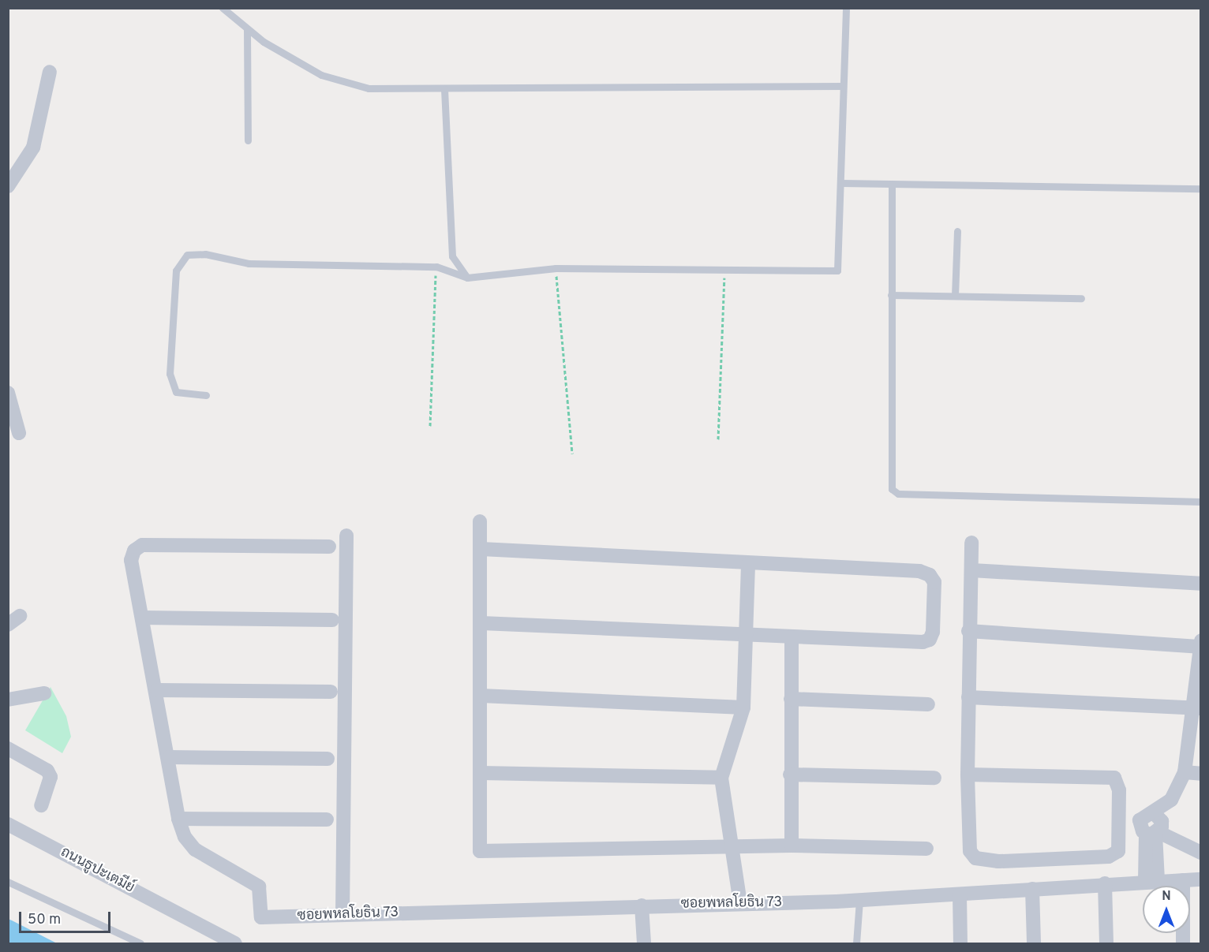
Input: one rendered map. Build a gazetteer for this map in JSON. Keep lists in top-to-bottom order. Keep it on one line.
{"streets":{"street":["ถนนธูปะเตมีย์","ซอยพหลโยธิน 73"]},"scale_bar":"50 m","north":"top"}
